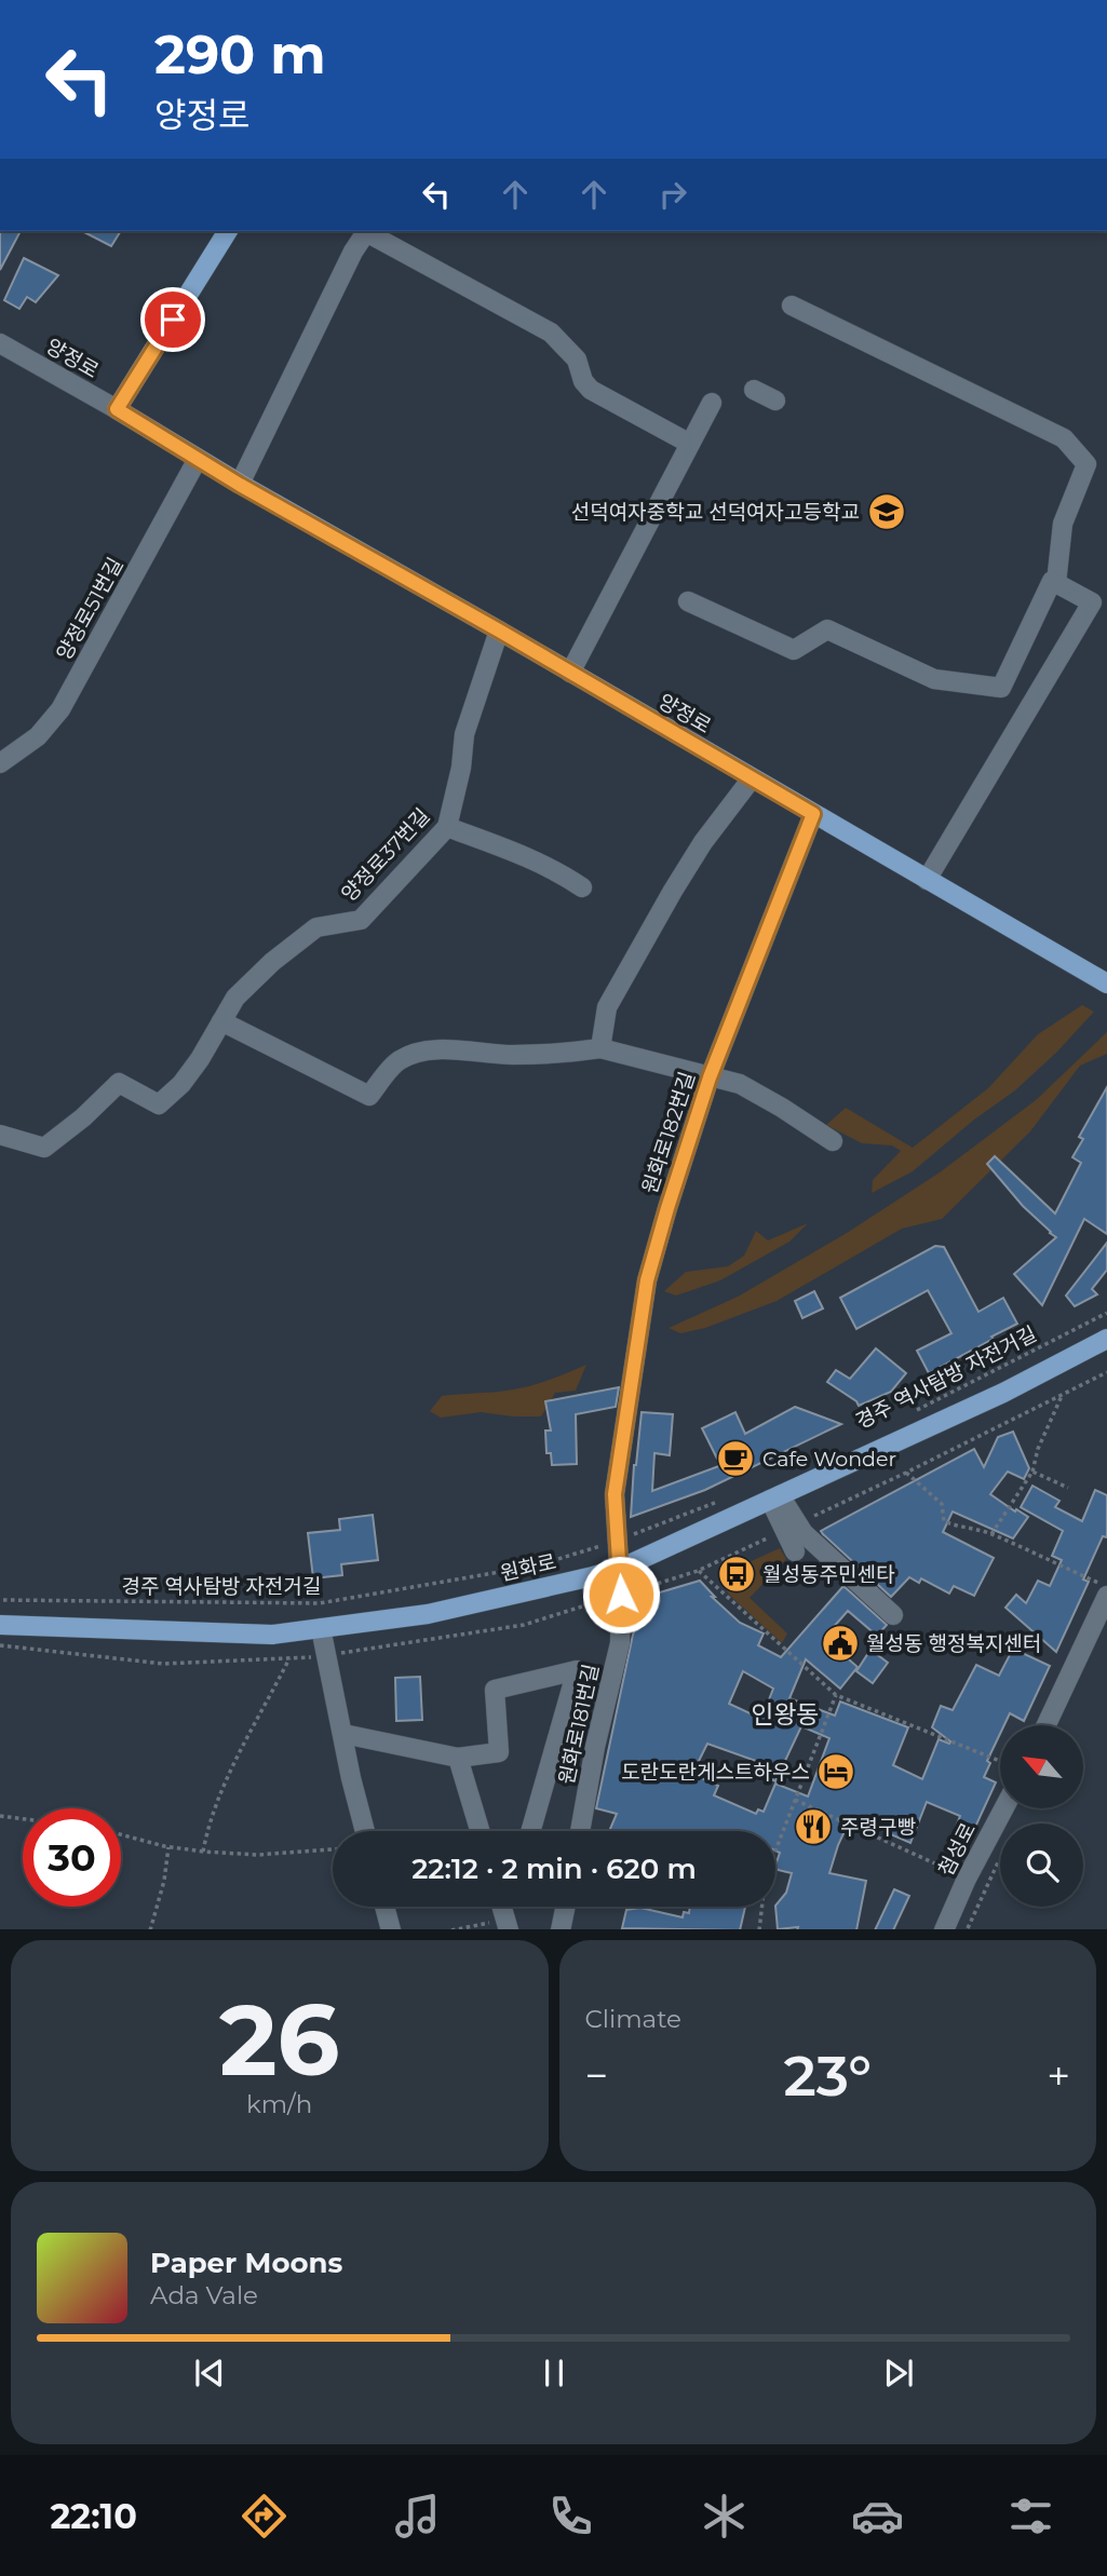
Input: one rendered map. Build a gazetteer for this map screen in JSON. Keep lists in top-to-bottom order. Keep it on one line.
{"streets":{"main road":["양정로","원화로"],"street":["양정로51번길","양정로37번길","원화로182번길","원화로181번길","첨성로"],"path":["경주 역사탐방 자전거길"]},"crossings":[["양정로","양정로51번길"],["양정로","양정로37번길"],["양정로","원화로182번길"],["원화로182번길","경주 역사탐방 자전거길"],["원화로182번길","원화로"],["원화로182번길","원화로181번길"],["원화로","원화로181번길"]],"districts":["인왕동"],"places":{"school or university":["선덕여자중학교 선덕여자고등학교"],"cafe":["Cafe Wonder"],"bus stop":["월성동주민센타"],"public building":["월성동 행정복지센터"],"hotel":["도란도란게스트하우스"],"restaurant":["주령구빵"]},"north":"top left","page":{"turn":["290 m","양정로"],"limit":"30","trip":"22:12 · 2 min · 620 m","tile":[["26","km/h"],"Climate"],"heat":["−","23°","+"],"song":["Paper Moons","Ada Vale"],"tabs":"22:10"}}
